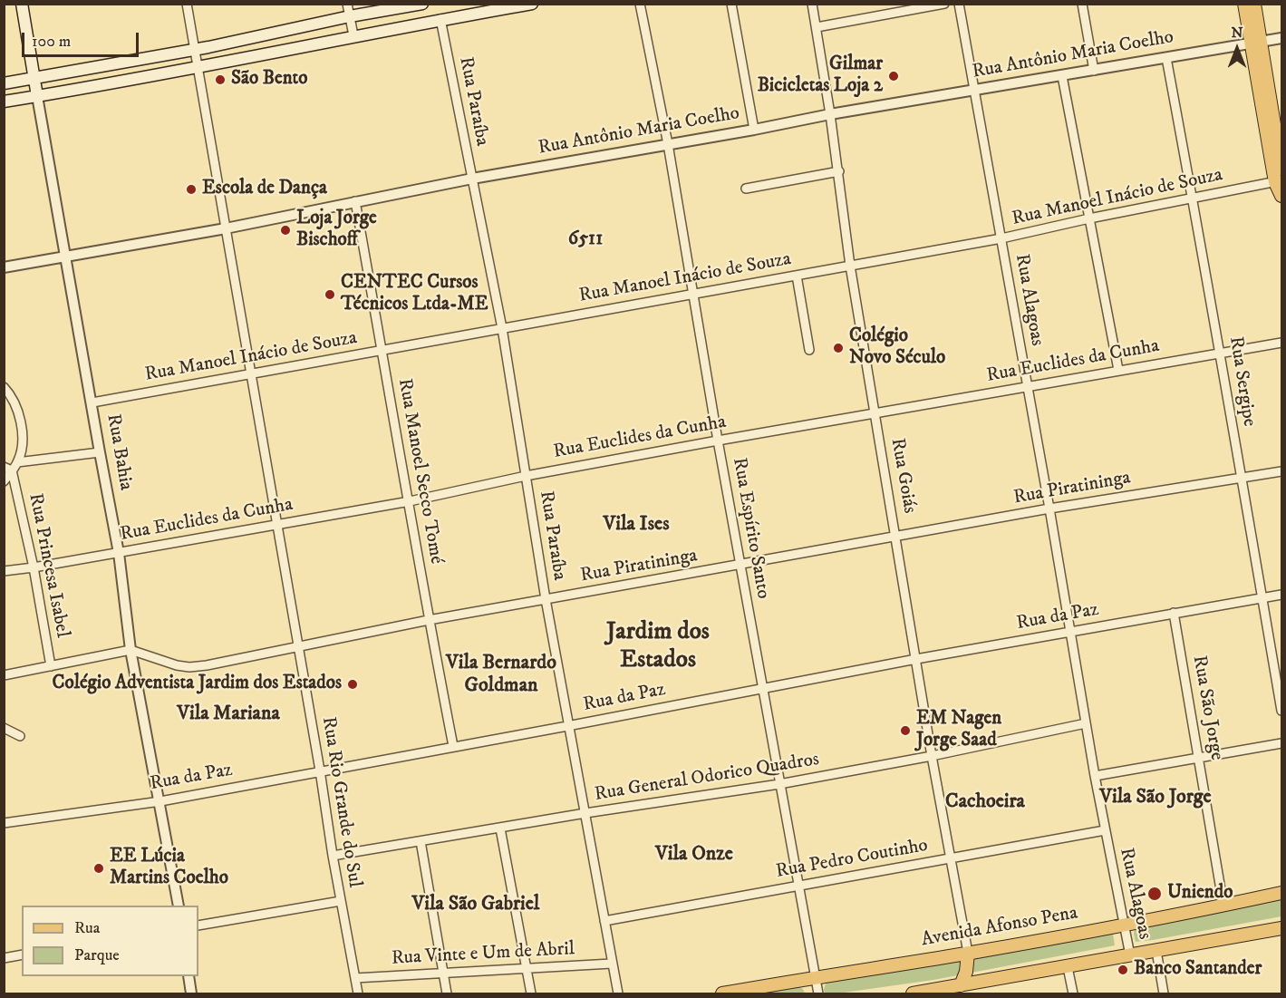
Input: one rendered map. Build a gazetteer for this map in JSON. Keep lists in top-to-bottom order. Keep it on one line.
{"streets":{"main road":["Rua Bahia","Avenida Afonso Pena"],"street":["Rua Antônio Maria Coelho","Rua Paraíba","Rua Manoel Inácio de Souza","Rua Alagoas","Rua Euclides da Cunha","Rua Sergipe","Rua Manoel Secco Tomé","Rua Goiás","Rua Piratininga","Rua Espírito Santo","Rua Princesa Isabel","Rua da Paz","Rua São Jorge","Rua General Odorico Quadros","Rua Rio Grande do Sul","Rua Pedro Coutinho","Rua Vinte e Um de Abril"]},"crossings":[["Rua Antônio Maria Coelho","Rua Paraíba"],["Rua Antônio Maria Coelho","Rua Alagoas"],["Rua Antônio Maria Coelho","Rua Sergipe"],["Rua Antônio Maria Coelho","Rua Bahia"],["Rua Antônio Maria Coelho","Rua Manoel Secco Tomé"],["Rua Antônio Maria Coelho","Rua Goiás"],["Rua Antônio Maria Coelho","Rua Espírito Santo"],["Rua Antônio Maria Coelho","Rua Rio Grande do Sul"],["Rua Paraíba","Rua Manoel Inácio de Souza"],["Rua Paraíba","Rua Euclides da Cunha"],["Rua Paraíba","Rua Piratininga"],["Rua Paraíba","Rua da Paz"],["Rua Paraíba","Rua General Odorico Quadros"],["Rua Paraíba","Rua Pedro Coutinho"],["Rua Paraíba","Rua Vinte e Um de Abril"],["Rua Manoel Inácio de Souza","Rua Alagoas"],["Rua Manoel Inácio de Souza","Rua Sergipe"],["Rua Manoel Inácio de Souza","Rua Bahia"],["Rua Manoel Inácio de Souza","Rua Manoel Secco Tomé"],["Rua Manoel Inácio de Souza","Rua Goiás"],["Rua Manoel Inácio de Souza","Rua Espírito Santo"],["Rua Manoel Inácio de Souza","Rua Rio Grande do Sul"],["Rua Alagoas","Rua Euclides da Cunha"],["Rua Alagoas","Rua Piratininga"],["Rua Alagoas","Rua da Paz"],["Rua Alagoas","Rua General Odorico Quadros"],["Rua Alagoas","Rua Pedro Coutinho"],["Rua Alagoas","Avenida Afonso Pena"],["Rua Euclides da Cunha","Rua Sergipe"],["Rua Euclides da Cunha","Rua Bahia"],["Rua Euclides da Cunha","Rua Manoel Secco Tomé"],["Rua Euclides da Cunha","Rua Goiás"],["Rua Euclides da Cunha","Rua Espírito Santo"],["Rua Euclides da Cunha","Rua Princesa Isabel"],["Rua Euclides da Cunha","Rua Rio Grande do Sul"],["Rua Sergipe","Rua Piratininga"],["Rua Sergipe","Rua da Paz"],["Rua Bahia","Rua Piratininga"],["Rua Bahia","Rua da Paz"],["Rua Manoel Secco Tomé","Rua Piratininga"],["Rua Manoel Secco Tomé","Rua da Paz"],["Rua Goiás","Rua Piratininga"],["Rua Goiás","Rua da Paz"],["Rua Goiás","Rua General Odorico Quadros"],["Rua Goiás","Rua Pedro Coutinho"],["Rua Goiás","Avenida Afonso Pena"],["Rua Piratininga","Rua Espírito Santo"],["Rua Piratininga","Rua Princesa Isabel"],["Rua Piratininga","Rua Rio Grande do Sul"],["Rua Espírito Santo","Rua da Paz"],["Rua Espírito Santo","Rua General Odorico Quadros"],["Rua Espírito Santo","Rua Pedro Coutinho"],["Rua Espírito Santo","Avenida Afonso Pena"],["Rua da Paz","Rua São Jorge"],["Rua da Paz","Rua Rio Grande do Sul"],["Rua São Jorge","Avenida Afonso Pena"],["Rua General Odorico Quadros","Rua Rio Grande do Sul"],["Rua Rio Grande do Sul","Rua Vinte e Um de Abril"]],"districts":["6511","Vila Ises","Jardim dos Estados","Vila Bernardo Goldman","Vila Mariana","Vila São Jorge","Cachoeira","Vila Onze","Vila São Gabriel"],"places":["Gilmar Bicicletas Loja 2","São Bento","Escola de Dança","Loja Jorge Bischoff","CENTEC Cursos Técnicos Ltda-ME","Colégio Novo Século","Colégio Adventista Jardim dos Estados","EM Nagen Jorge Saad","EE Lúcia Martins Coelho","Uniendo","Banco Santander"],"legend":["Rua","Parque"],"scale_bar":"100 m","north":"top"}
